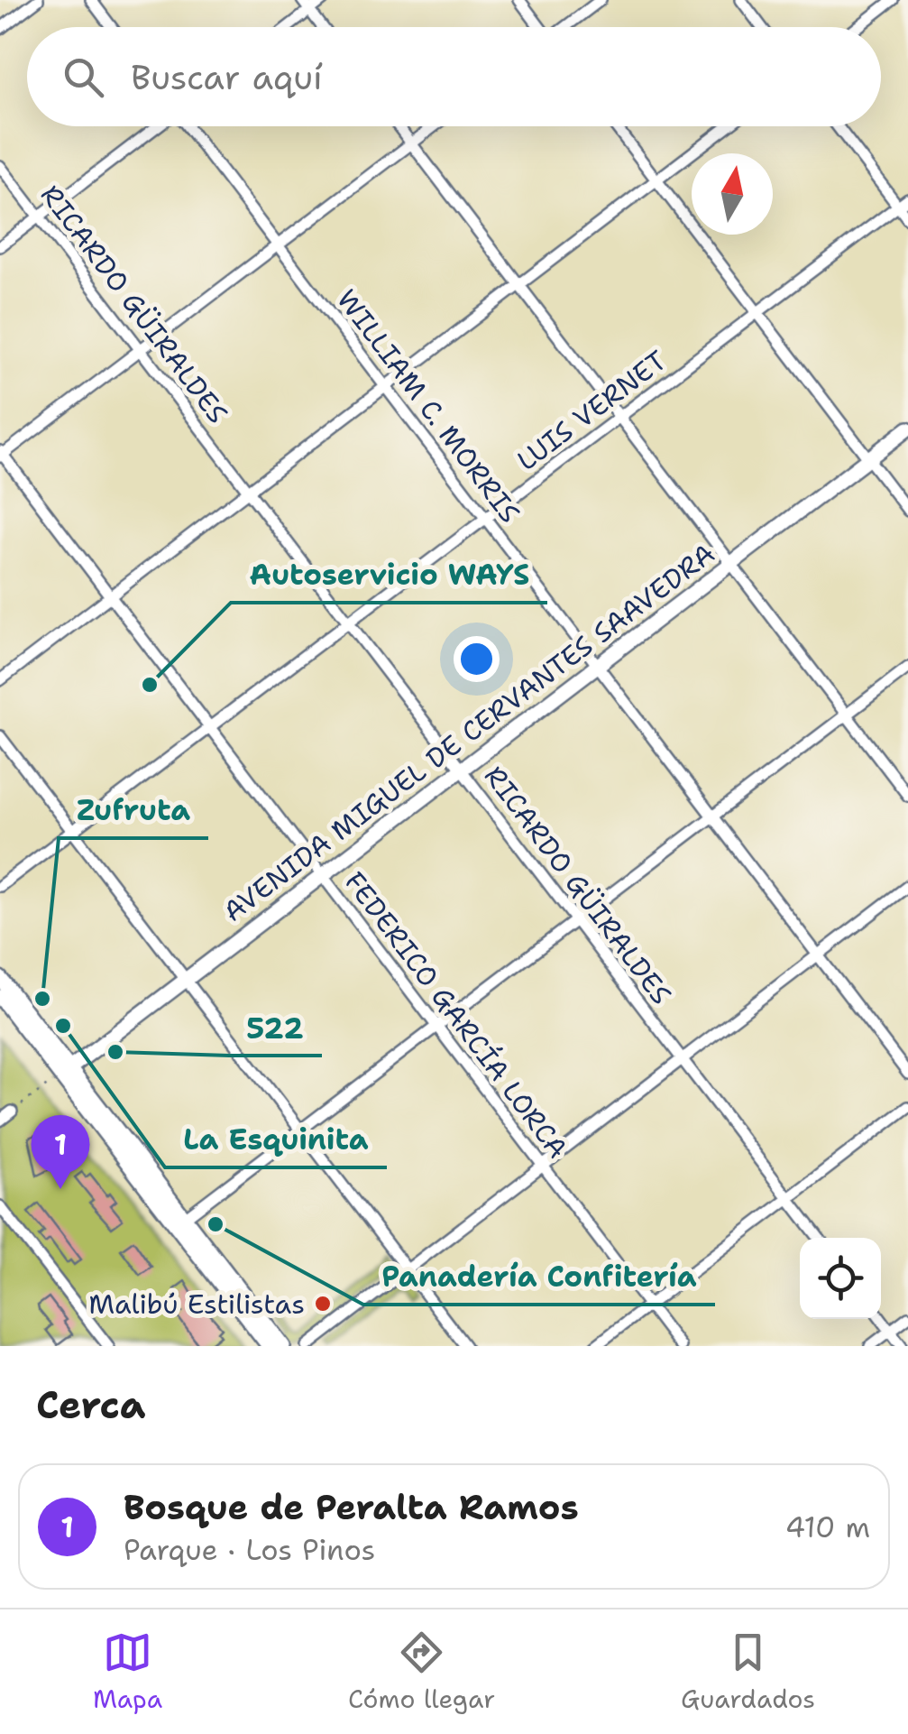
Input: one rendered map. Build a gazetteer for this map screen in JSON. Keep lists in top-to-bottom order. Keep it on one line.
{"streets":{"street":["RICARDO GÜIRALDES","WILLIAM C. MORRIS","LUIS VERNET","AVENIDA MIGUEL DE CERVANTES SAAVEDRA","FEDERICO GARCÍA LORCA"]},"crossings":[["RICARDO GÜIRALDES","LUIS VERNET"],["RICARDO GÜIRALDES","AVENIDA MIGUEL DE CERVANTES SAAVEDRA"],["WILLIAM C. MORRIS","LUIS VERNET"],["WILLIAM C. MORRIS","AVENIDA MIGUEL DE CERVANTES SAAVEDRA"],["LUIS VERNET","FEDERICO GARCÍA LORCA"],["AVENIDA MIGUEL DE CERVANTES SAAVEDRA","FEDERICO GARCÍA LORCA"]],"places":["Autoservicio WAYS","Zufruta","La Esquinita","522","Panadería Confitería","Malibú Estilistas"],"north":"top","page":{"search":"Buscar aquí","pins":"1","heading":"Cerca","list":[{"mark":"1","name":"Bosque de Peralta Ramos","note":"Parque · Los Pinos","value":"410 m"}],"nav":["Mapa","Cómo llegar","Guardados"]}}
